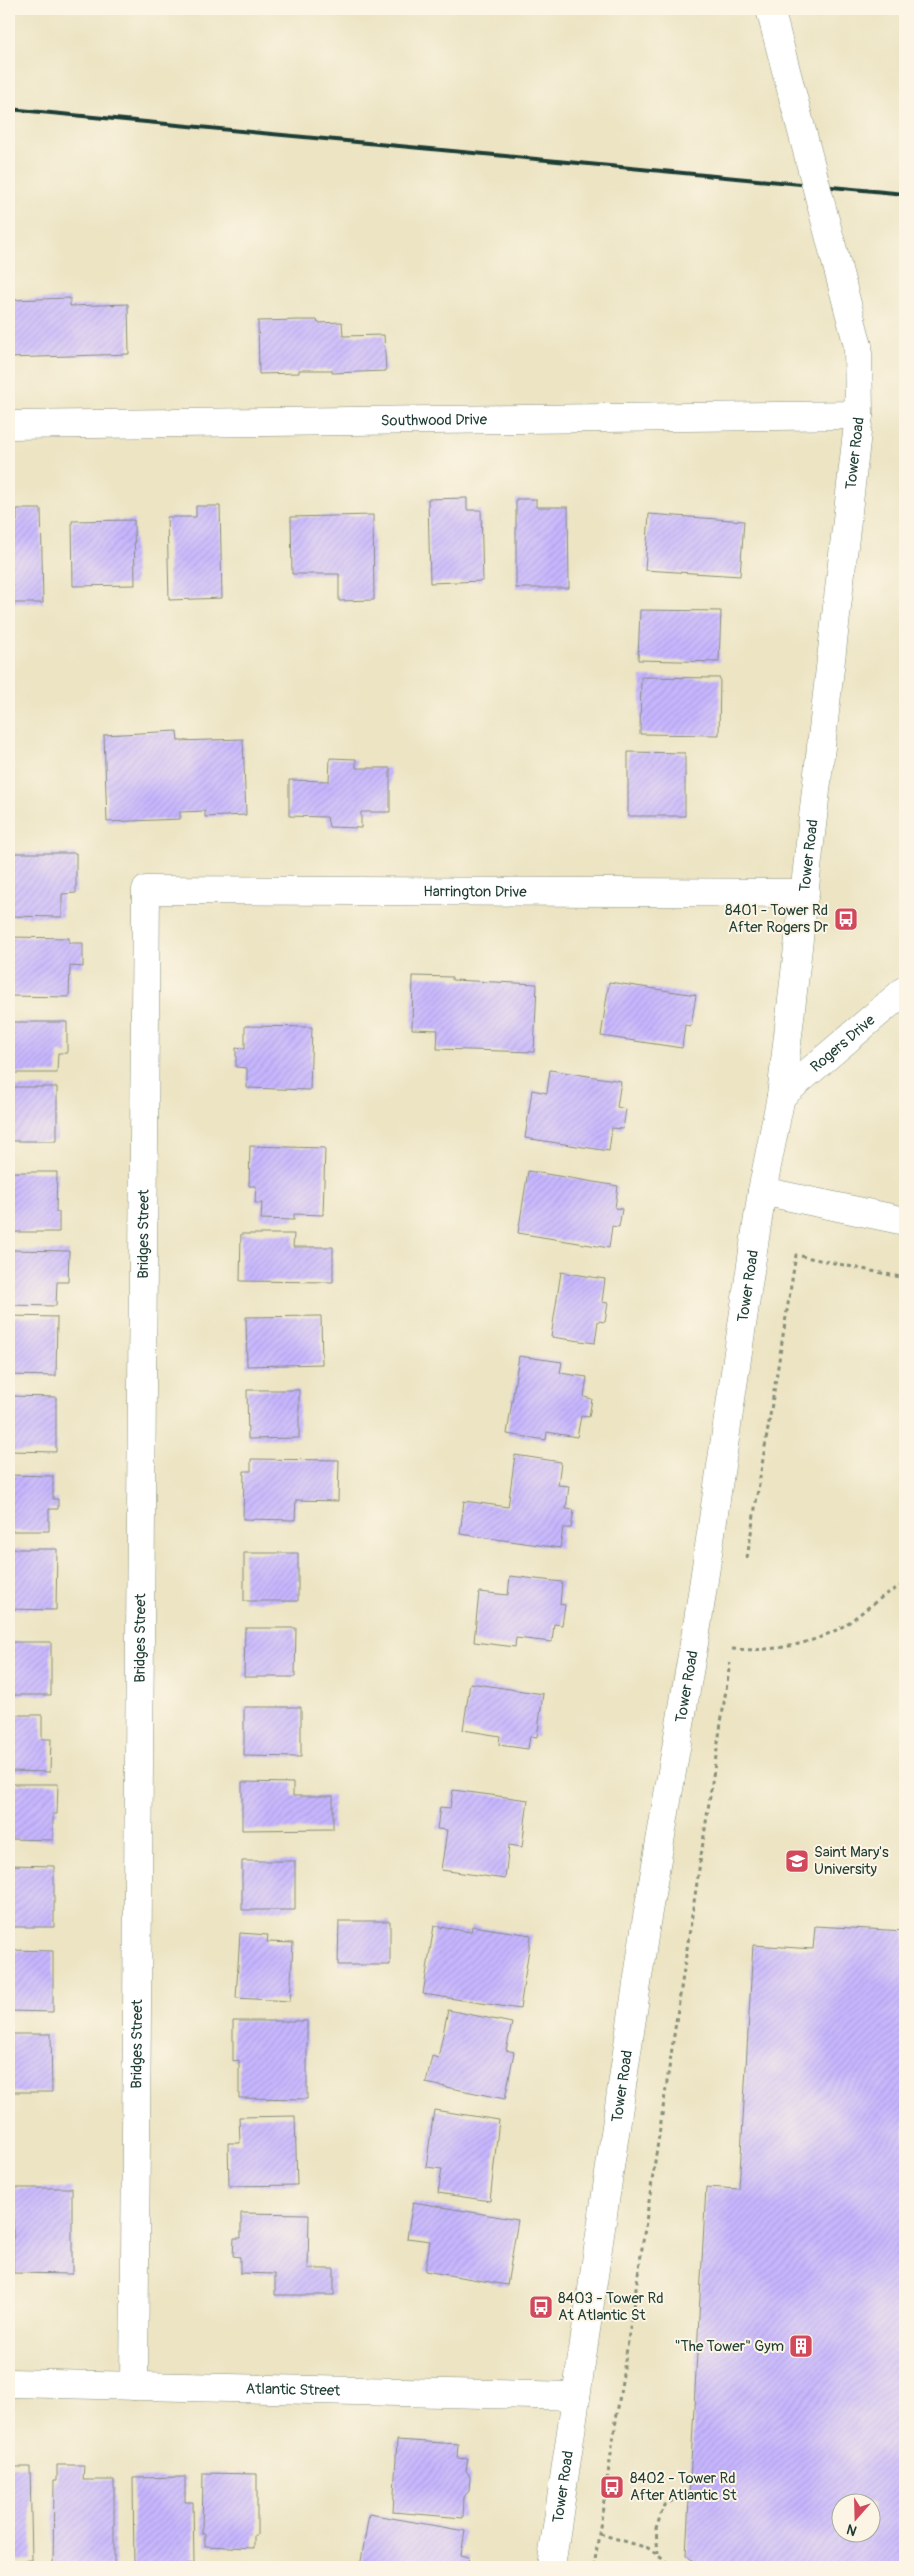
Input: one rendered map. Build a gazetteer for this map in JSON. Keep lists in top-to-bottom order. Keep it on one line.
{"streets":{"street":["Southwood Drive","Tower Road","Harrington Drive","Rogers Drive","Bridges Street","Atlantic Street"]},"crossings":[["Southwood Drive","Tower Road"],["Tower Road","Harrington Drive"],["Tower Road","Rogers Drive"],["Tower Road","Atlantic Street"],["Harrington Drive","Bridges Street"],["Bridges Street","Atlantic Street"]],"places":{"bus stop":["8401 - Tower Rd After Rogers Dr","8403 - Tower Rd At Atlantic St","8402 - Tower Rd After Atlantic St"],"school or university":["Saint Mary's University"],"building":["\"The Tower\" Gym"]},"north":"bottom"}
